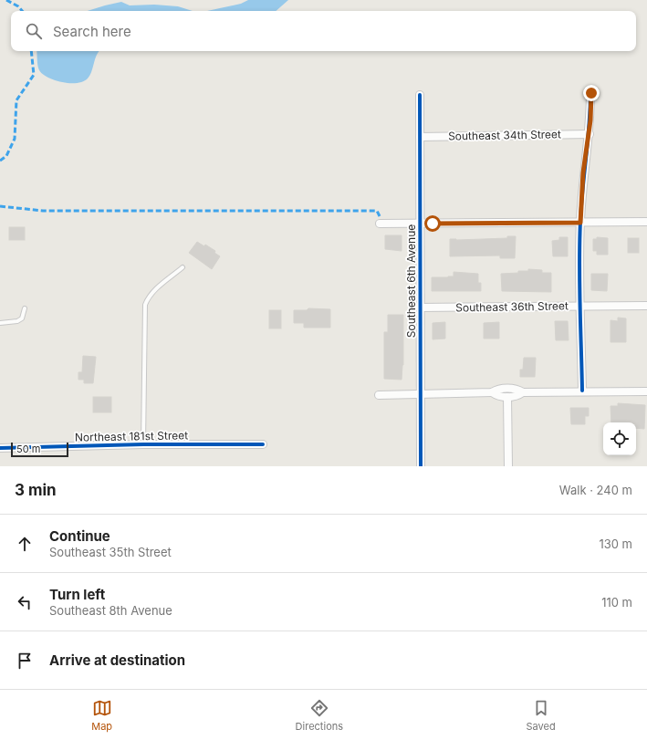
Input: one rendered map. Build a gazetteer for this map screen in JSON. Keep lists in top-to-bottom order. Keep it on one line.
{"streets":{"street":["Southeast 34th Street","Southeast 6th Avenue","Southeast 36th Street","Northeast 181st Street"]},"crossings":[["Southeast 34th Street","Southeast 6th Avenue"],["Southeast 6th Avenue","Southeast 36th Street"]],"scale_bar":"50 m","page":{"search":"Search here","scale":"50 m","heading":["3 min","Walk · 240 m"],"list":[["Continue","Southeast 35th Street","130 m"],["Turn left","Southeast 8th Avenue","110 m"],"Arrive at destination"],"nav":["Map","Directions","Saved"]}}
